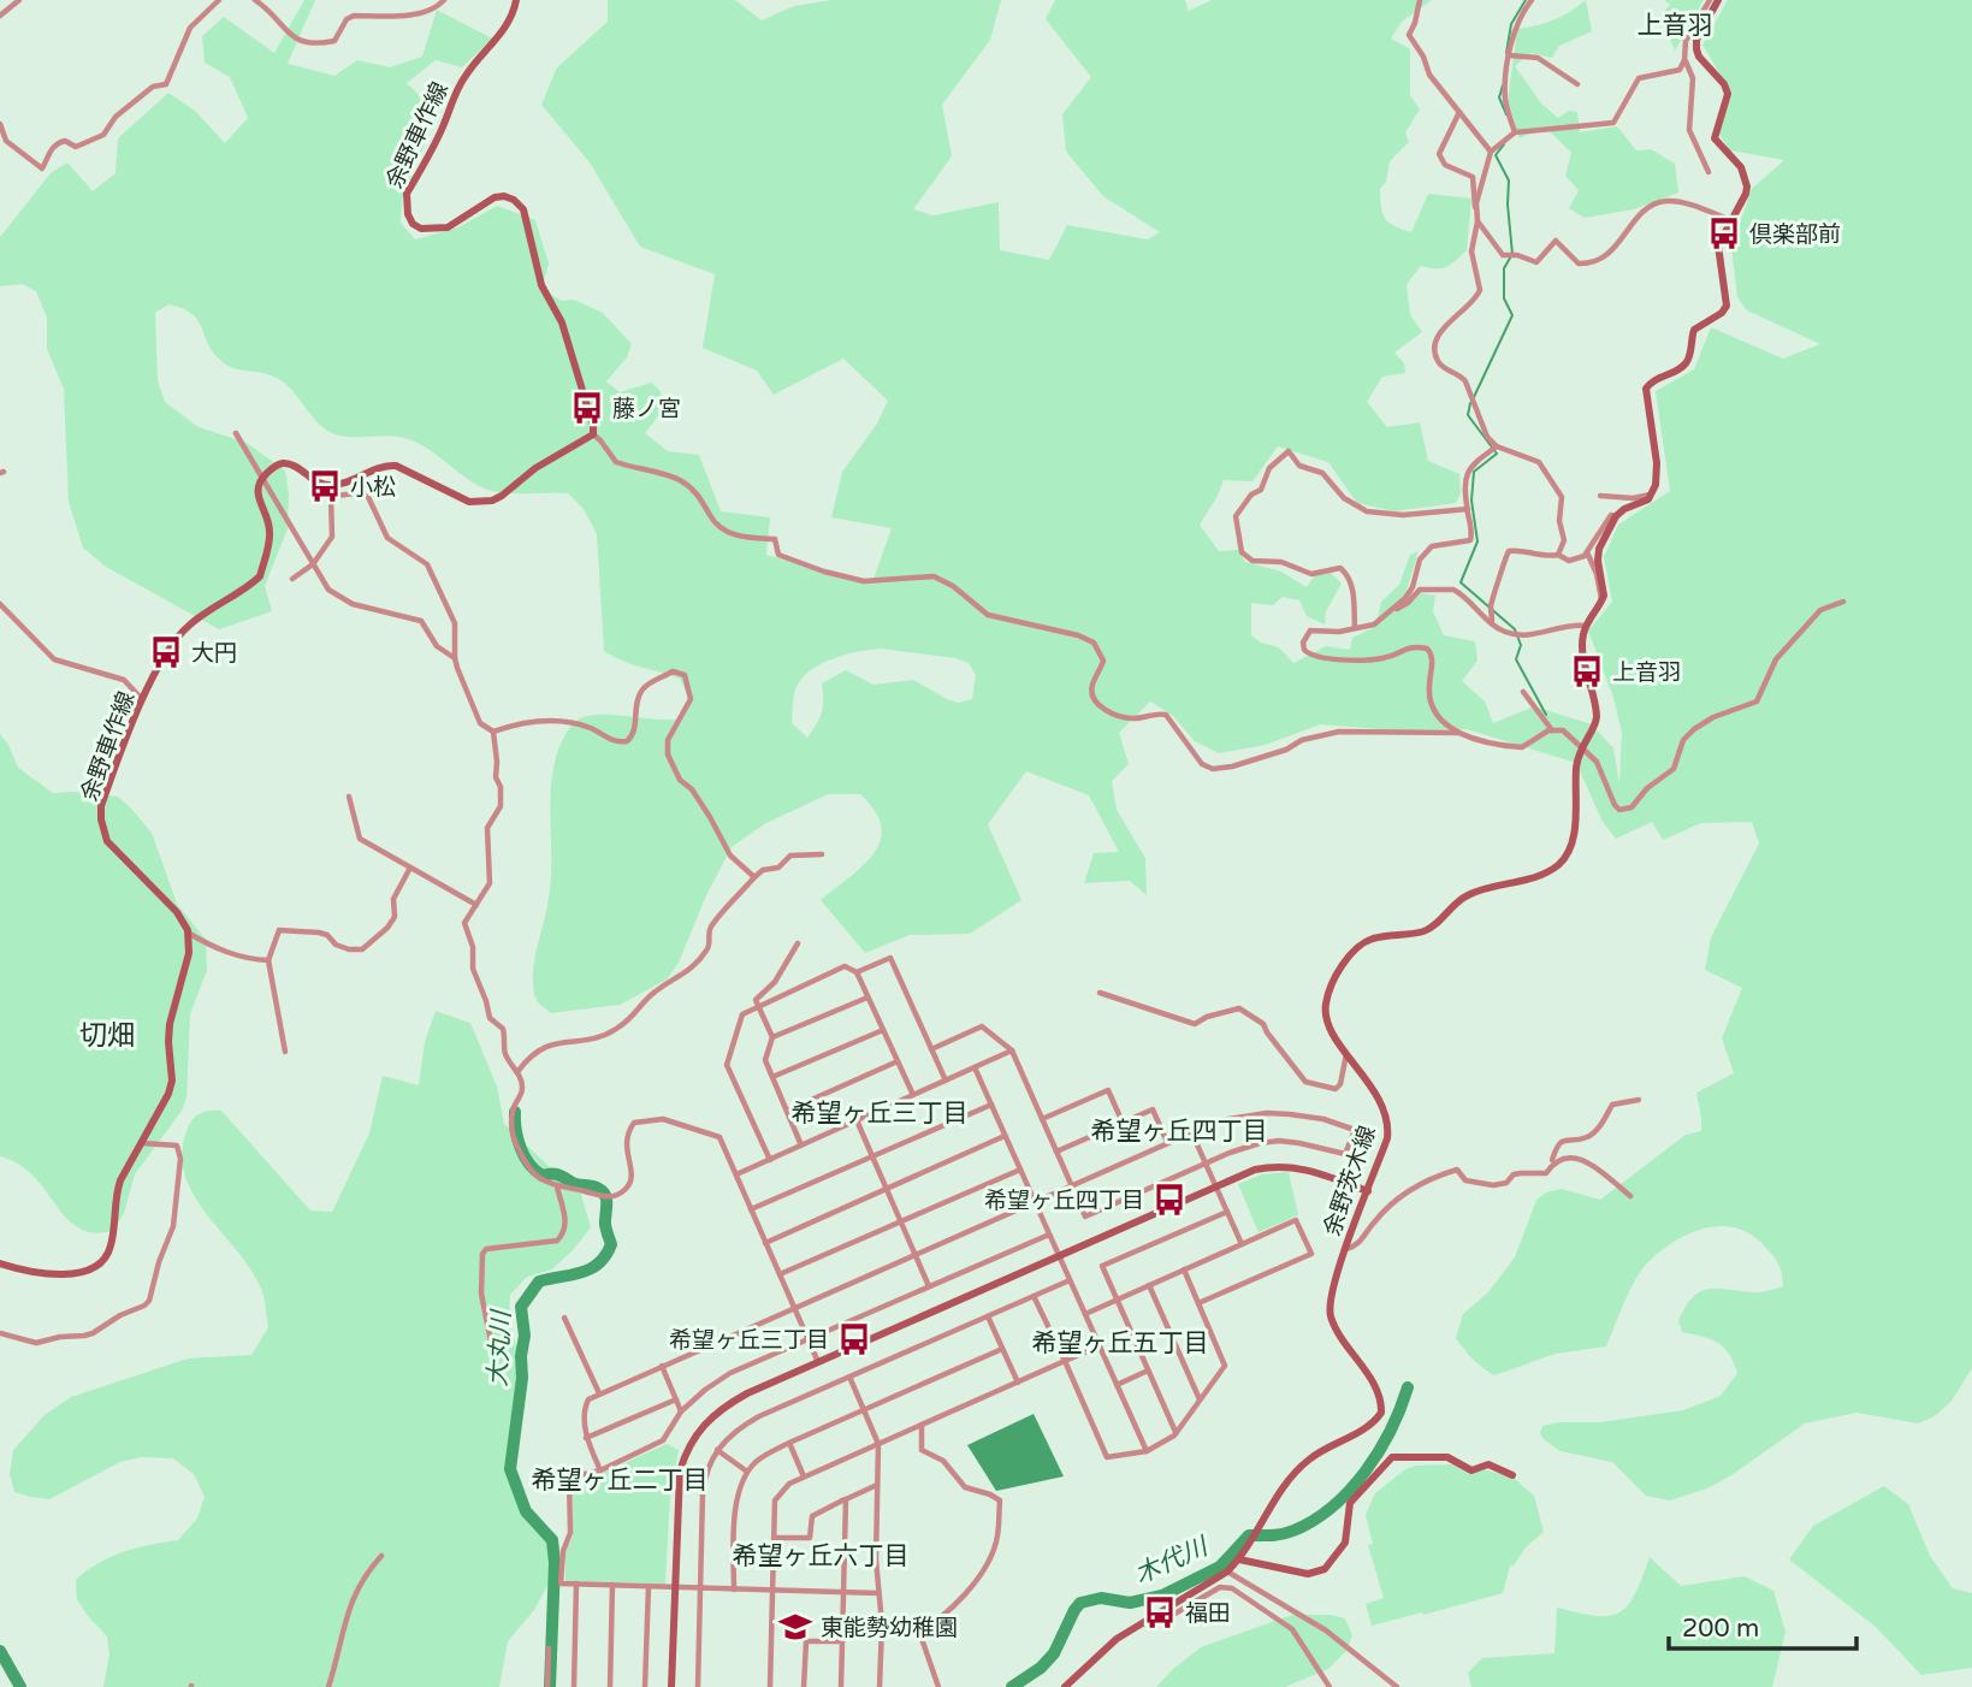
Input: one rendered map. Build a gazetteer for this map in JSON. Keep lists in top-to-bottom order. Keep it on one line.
{"streets":{"main road":["余野車作線","余野茨木線"]},"districts":["上音羽","切畑","希望ヶ丘三丁目","希望ヶ丘四丁目","希望ヶ丘五丁目","希望ヶ丘二丁目","希望ヶ丘六丁目"],"water":["大丸川","木代川"],"places":{"bus stop":["倶楽部前","藤ノ宮","小松","大円","上音羽","希望ヶ丘四丁目","希望ヶ丘三丁目","福田"],"school or university":["東能勢幼稚園"]},"scale_bar":"200 m"}
